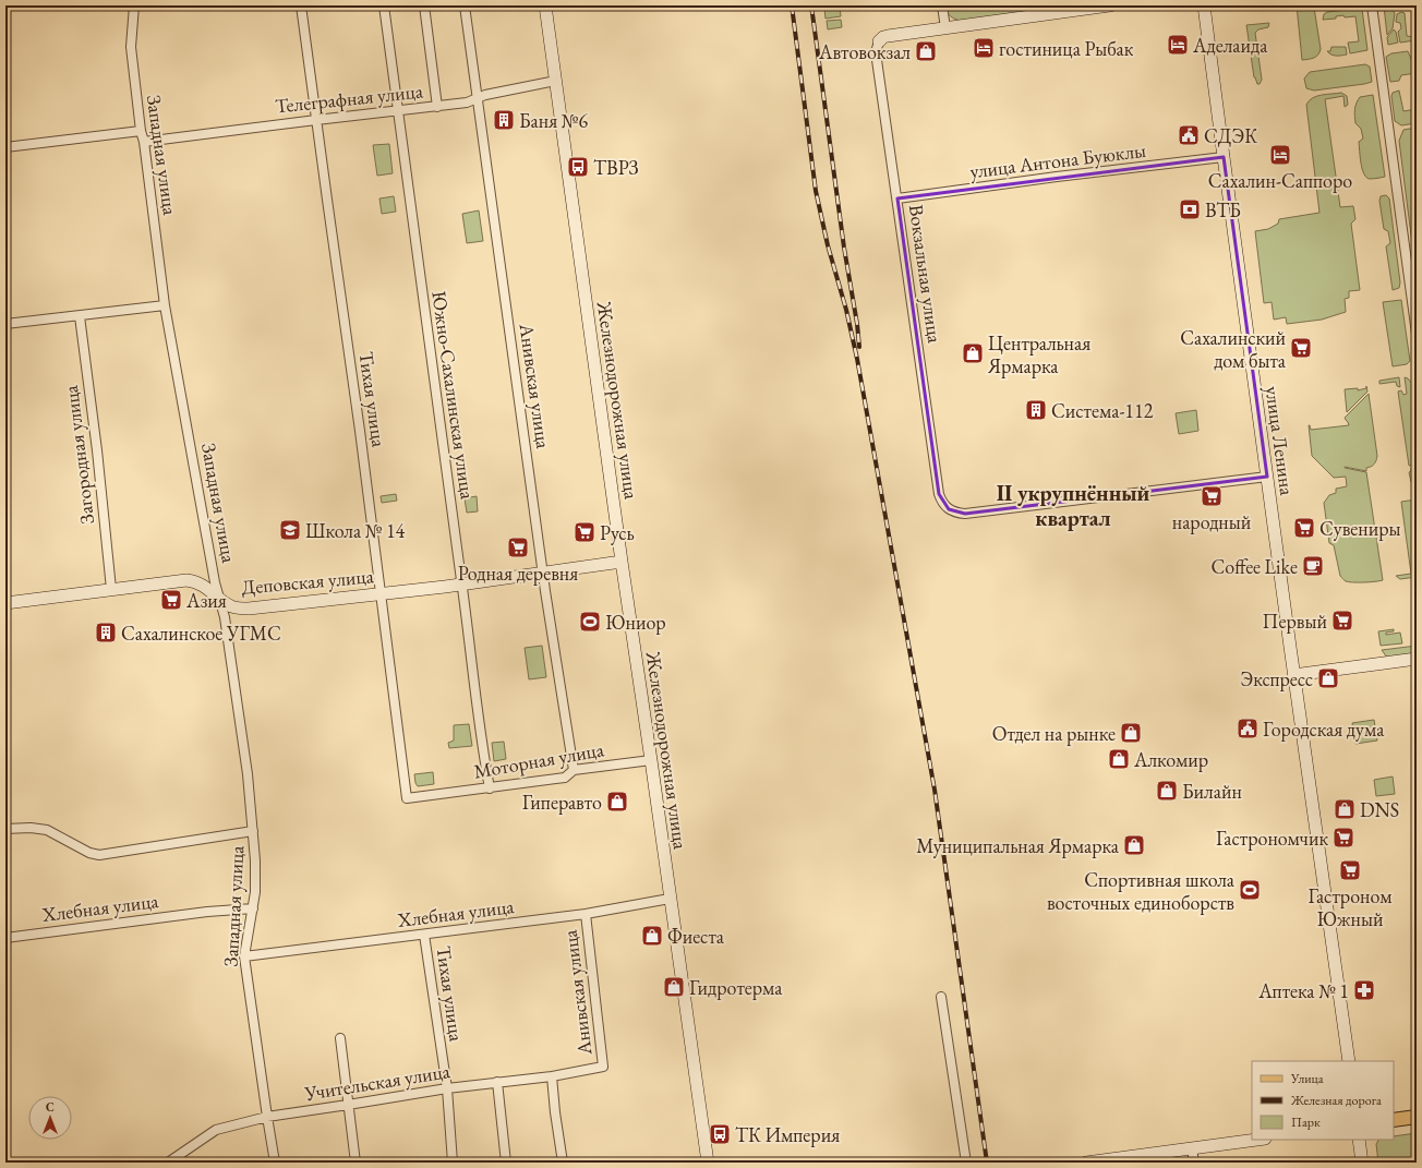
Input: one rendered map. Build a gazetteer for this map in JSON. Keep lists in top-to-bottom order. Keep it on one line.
{"streets":{"main road":["Железнодорожная улица","улица Ленина","Деповская улица"],"street":["Телеграфная улица","Западная улица","улица Антона Буюклы","Вокзальная улица","Анивская улица","Южно-Сахалинская улица","Тихая улица","Загородная улица","Моторная улица","Хлебная улица","Учительская улица"]},"crossings":[["Телеграфная улица","Западная улица"],["Телеграфная улица","Анивская улица"],["Телеграфная улица","Южно-Сахалинская улица"],["Телеграфная улица","Тихая улица"],["Телеграфная улица","Железнодорожная улица"],["Западная улица","Деповская улица"],["Западная улица","Хлебная улица"],["Западная улица","Учительская улица"],["улица Антона Буюклы","Вокзальная улица"],["улица Антона Буюклы","улица Ленина"],["Вокзальная улица","улица Ленина"],["Анивская улица","Деповская улица"],["Анивская улица","Моторная улица"],["Анивская улица","Хлебная улица"],["Анивская улица","Учительская улица"],["Южно-Сахалинская улица","Деповская улица"],["Южно-Сахалинская улица","Моторная улица"],["Тихая улица","Деповская улица"],["Тихая улица","Моторная улица"],["Тихая улица","Хлебная улица"],["Тихая улица","Учительская улица"],["Железнодорожная улица","Деповская улица"],["Железнодорожная улица","Моторная улица"],["Железнодорожная улица","Хлебная улица"],["Загородная улица","Деповская улица"]],"districts":["II укрупнённый квартал"],"places":{"hotel":["Аделаида","гостиница Рыбак","Сахалин-Саппоро"],"shop":["Автовокзал","Центральная Ярмарка","Экспресс","Отдел на рынке","Алкомир","Билайн","Гиперавто","DNS","Муниципальная Ярмарка","Фиеста","Гидротерма"],"building":["Баня №6","Система-112","Сахалинское УГМС"],"public building":["СДЭК","Городская дума"],"bus stop":["ТВРЗ","ТК Империя"],"bank":["ВТБ"],"supermarket":["Сахалинский дом быта","народный","Сувениры","Русь","Родная деревня","Азия","Первый","Гастрономчик","Гастроном Южный"],"school or university":["Школа № 14"],"cafe":["Coffee Like"],"sports":["Юниор","Спортивная школа восточных единоборств"],"pharmacy":["Аптека № 1"]},"legend":["Улица","Железная дорога","Парк"],"north":"top"}
